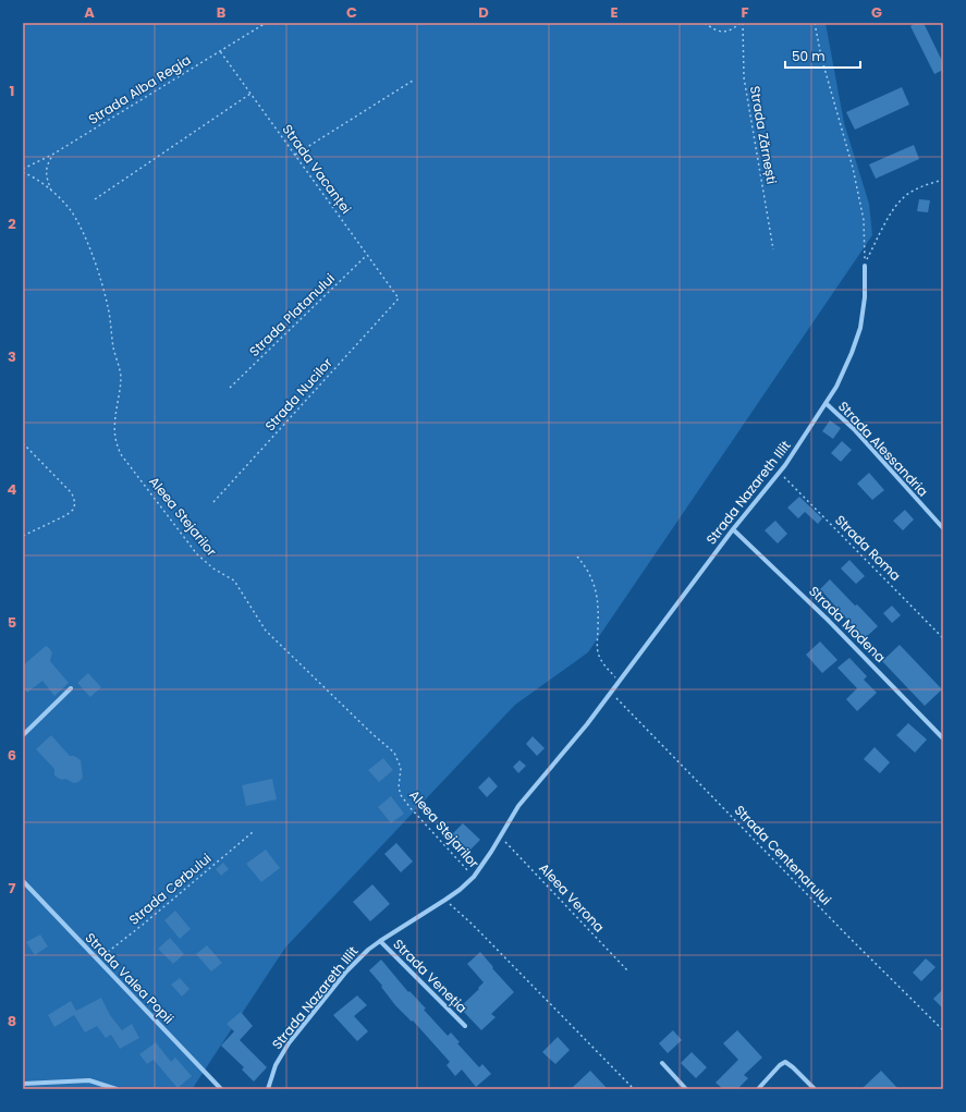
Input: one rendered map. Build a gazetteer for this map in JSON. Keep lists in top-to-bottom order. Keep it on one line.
{"streets":{"street":["Strada Alessandria","Strada Nazareth Illit","Strada Modena","Strada Veneția","Strada Valea Popii"],"path":["Strada Alba Regia","Strada Zărnești","Strada Vacanței","Strada Platanului","Strada Nucilor","Aleea Stejarilor","Strada Roma","Strada Centenarului","Strada Cerbului","Aleea Verona"]},"crossings":[["Strada Alba Regia","Strada Vacanței"],["Strada Alba Regia","Aleea Stejarilor"],["Strada Vacanței","Strada Platanului"],["Strada Vacanței","Strada Nucilor"],["Strada Alessandria","Strada Nazareth Illit"],["Strada Nazareth Illit","Aleea Stejarilor"],["Strada Nazareth Illit","Strada Roma"],["Strada Nazareth Illit","Strada Modena"],["Strada Nazareth Illit","Strada Centenarului"],["Strada Nazareth Illit","Aleea Verona"],["Strada Nazareth Illit","Strada Veneția"],["Strada Cerbului","Strada Valea Popii"]],"scale_bar":"50 m","grid":{"columns":["A","B","C","D","E","F","G"],"rows":["1","2","3","4","5","6","7","8"]}}
